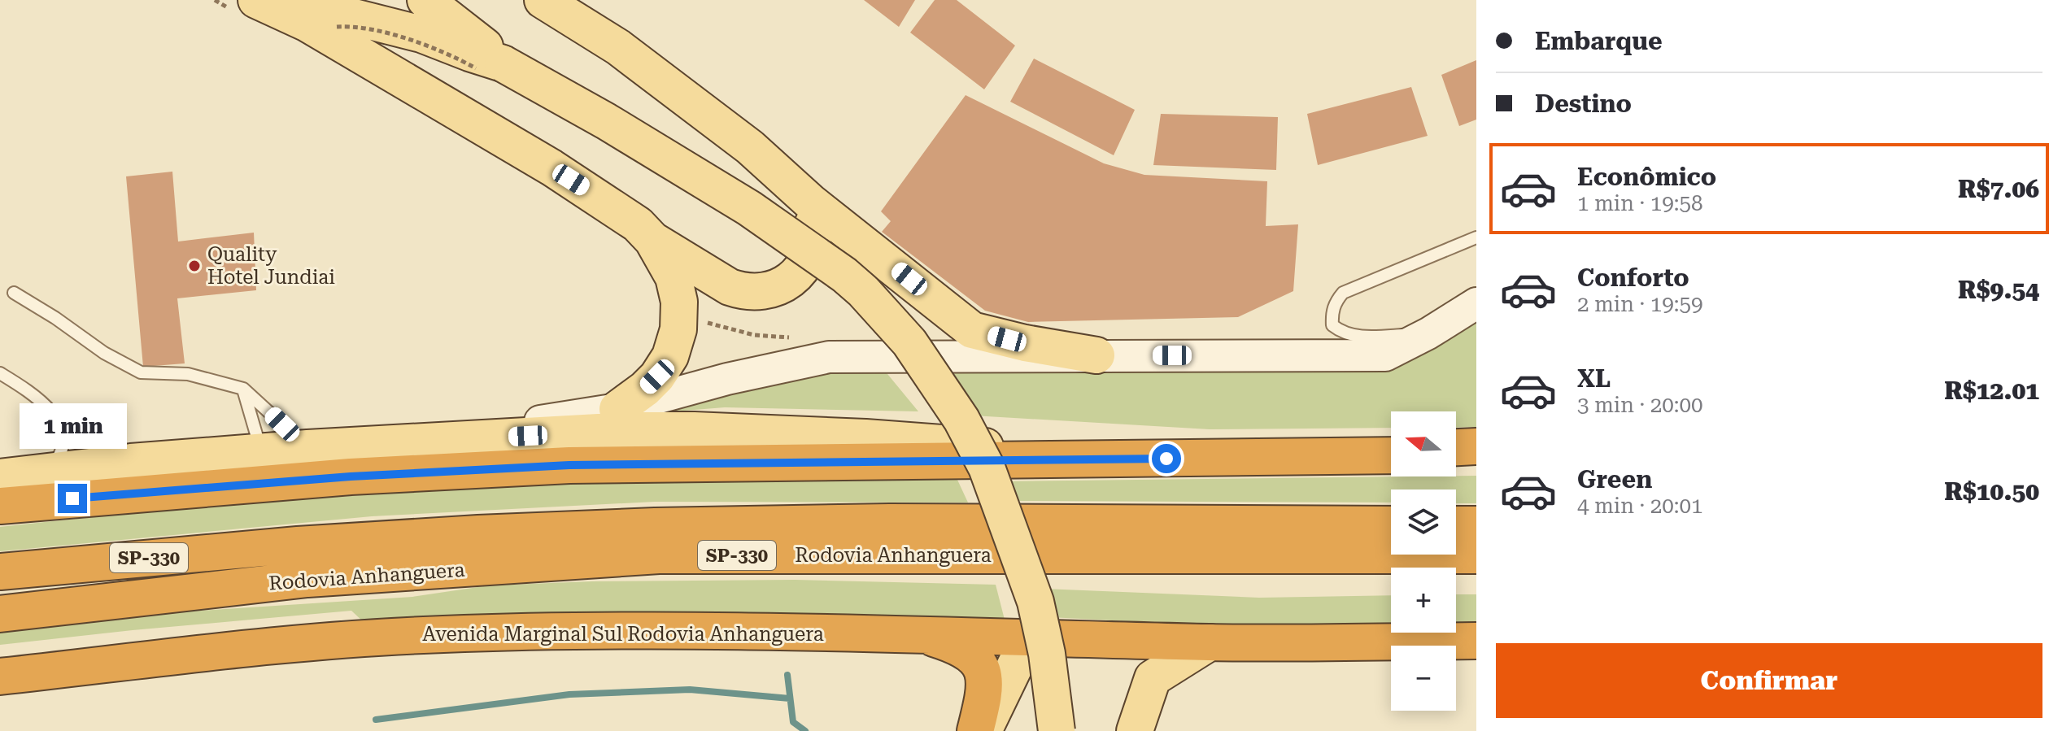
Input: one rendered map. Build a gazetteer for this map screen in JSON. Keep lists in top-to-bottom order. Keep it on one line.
{"streets":{"highway":["SP-330","Rodovia Anhanguera","Avenida Marginal Sul Rodovia Anhanguera"]},"places":["Quality Hotel Jundiai"],"north":"left","page":{"banner":["Embarque","Destino"],"list":[{"name":"Econômico","note":"1 min · 19:58","value":"R$7.06"},{"name":"Conforto","note":"2 min · 19:59","value":"R$9.54"},{"name":"XL","note":"3 min · 20:00","value":"R$12.01"},{"name":"Green","note":"4 min · 20:01","value":"R$10.50"}],"bubble":"1 min","map_buttons":["+","−"],"buttons":"Confirmar"}}
